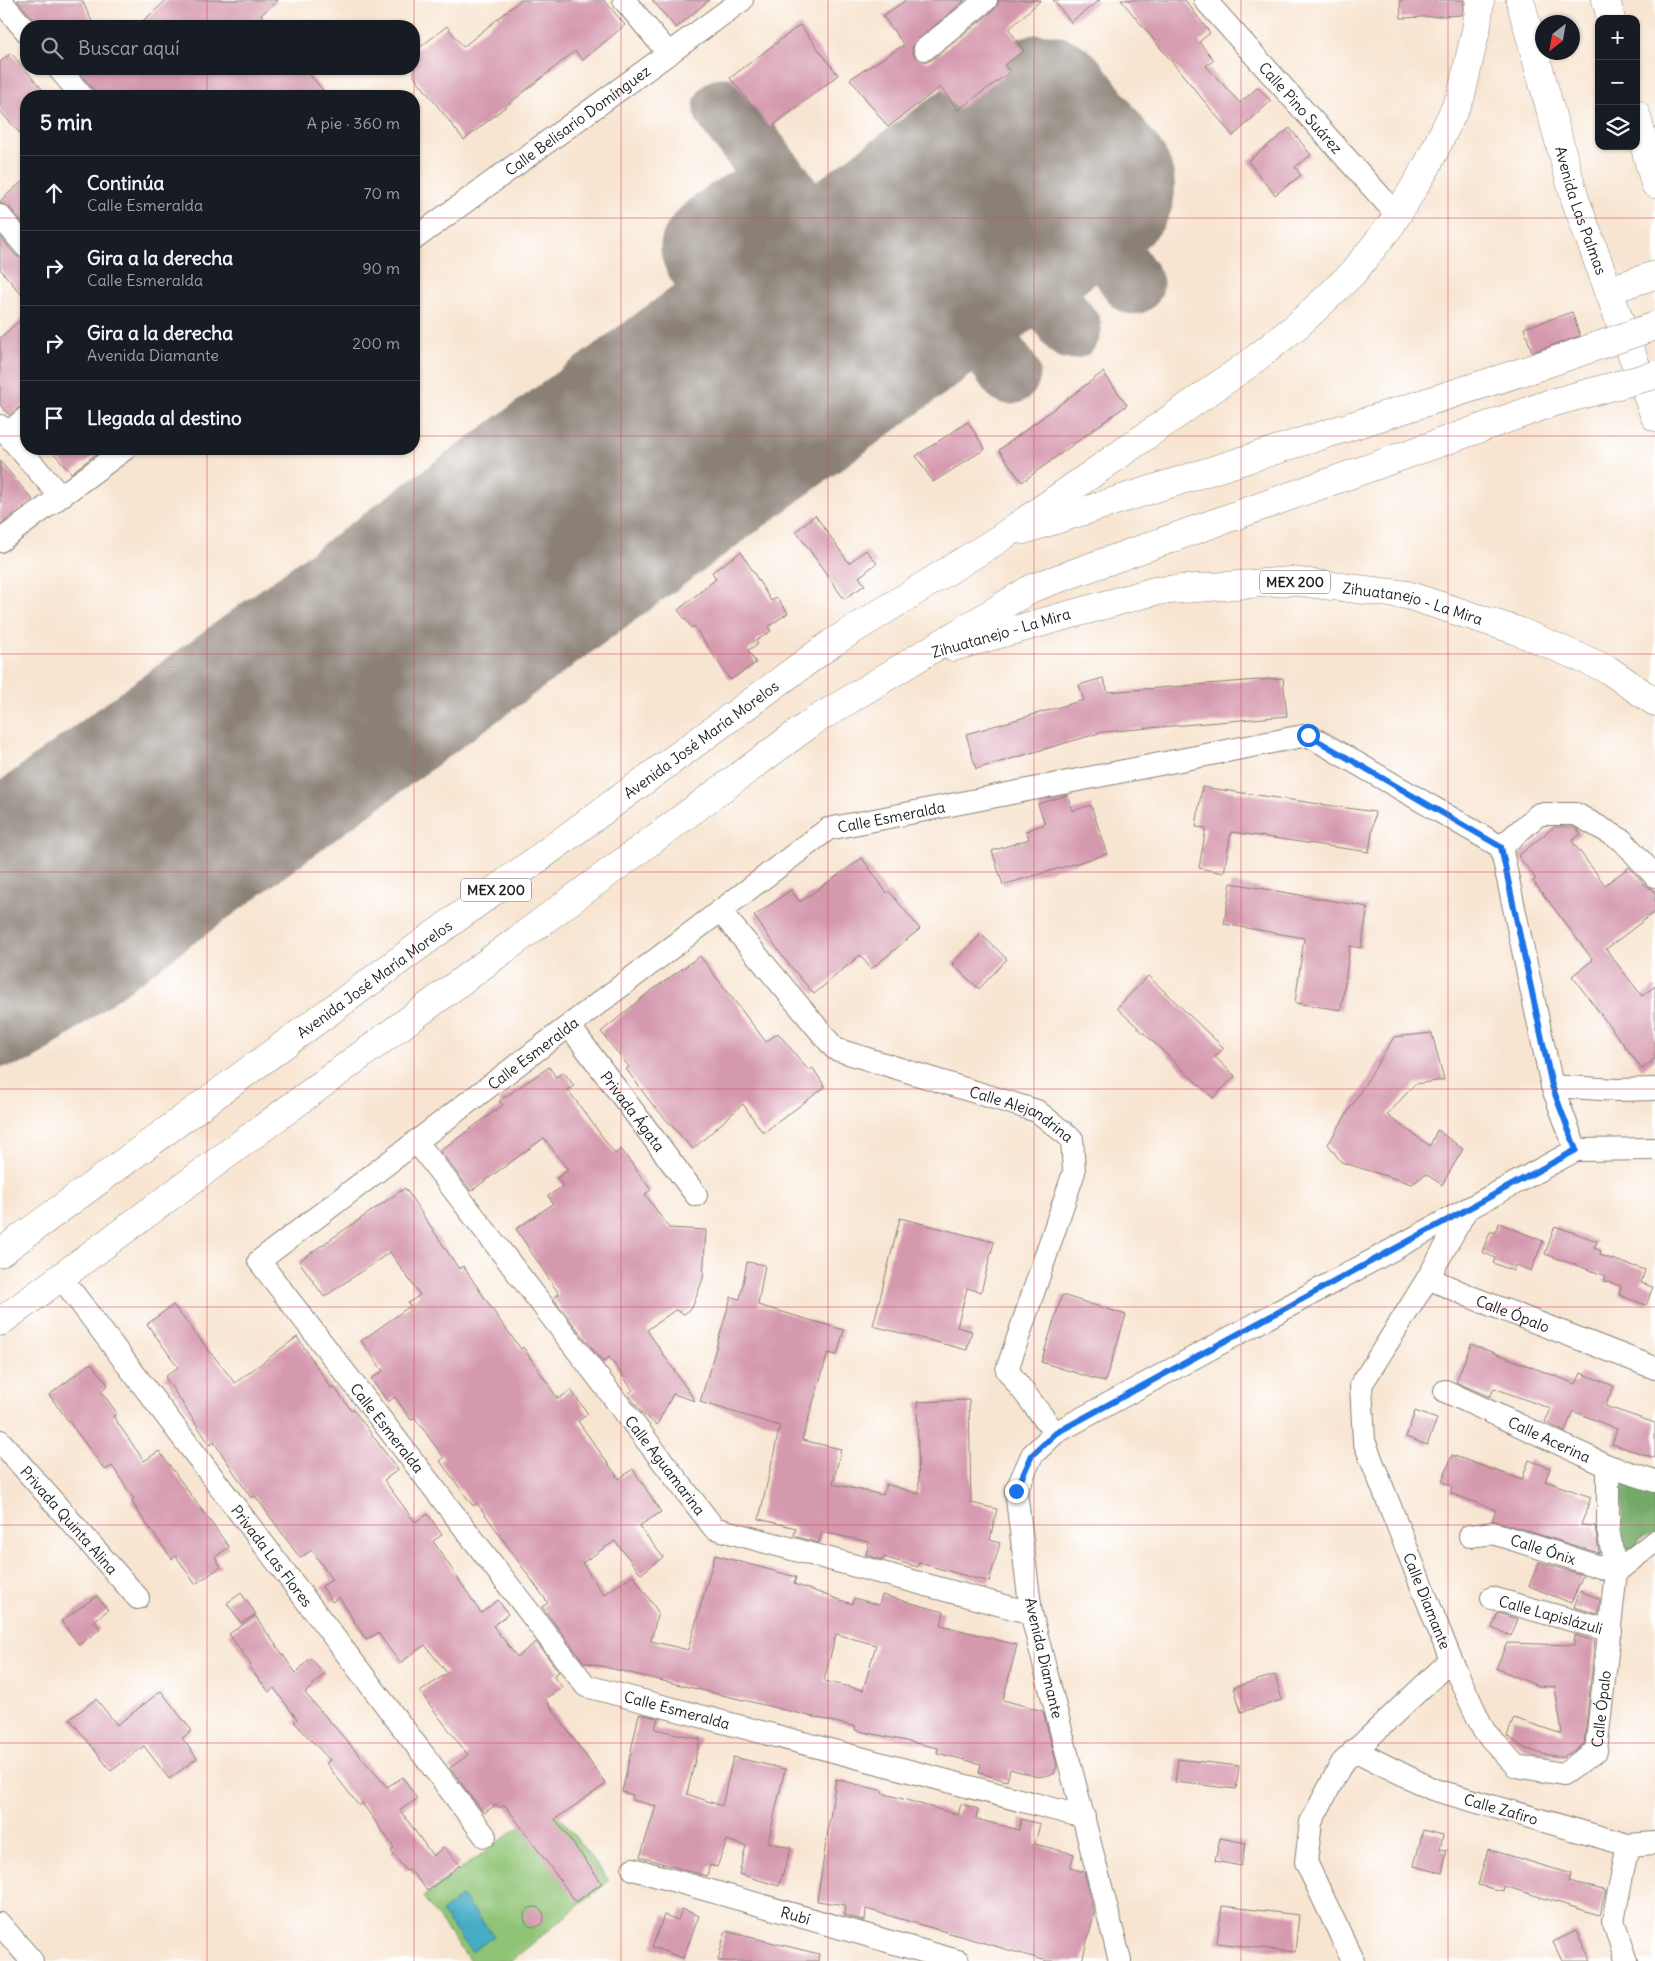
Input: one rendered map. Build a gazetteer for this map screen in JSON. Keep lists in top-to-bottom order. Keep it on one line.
{"streets":{"main road":["Avenida Las Palmas","MEX 200","Zihuatanejo - La Mira","Avenida José María Morelos"],"street":["Calle Pino Suárez","Calle Belisario Domínguez","Calle Esmeralda","Privada Ágata","Calle Alejandrina","Calle Ópalo","Calle Acerina","Calle Aguamarina","Privada Quinta Alina","Calle Ónix","Privada Las Flores","Calle Diamante","Calle Lapislázuli","Avenida Diamante","Calle Zafiro","Rubí"]},"crossings":[["Calle Pino Suárez","MEX 200"],["MEX 200","Zihuatanejo - La Mira"],["MEX 200","Avenida José María Morelos"],["MEX 200","Privada Las Flores"],["Calle Esmeralda","Privada Ágata"],["Calle Esmeralda","Calle Alejandrina"],["Calle Esmeralda","Calle Aguamarina"],["Calle Esmeralda","Avenida Diamante"],["Calle Alejandrina","Avenida Diamante"],["Calle Ópalo","Calle Acerina"],["Calle Ópalo","Calle Ónix"],["Calle Ópalo","Calle Diamante"],["Calle Ópalo","Calle Lapislázuli"],["Calle Aguamarina","Avenida Diamante"],["Calle Diamante","Avenida Diamante"],["Calle Diamante","Calle Zafiro"]],"north":"bottom left","page":{"map_buttons":["+","−"],"search":"Buscar aquí","heading":["5 min","A pie · 360 m"],"list":[["Continúa","Calle Esmeralda","70 m"],["Gira a la derecha","Calle Esmeralda","90 m"],["Gira a la derecha","Avenida Diamante","200 m"],"Llegada al destino"]}}
